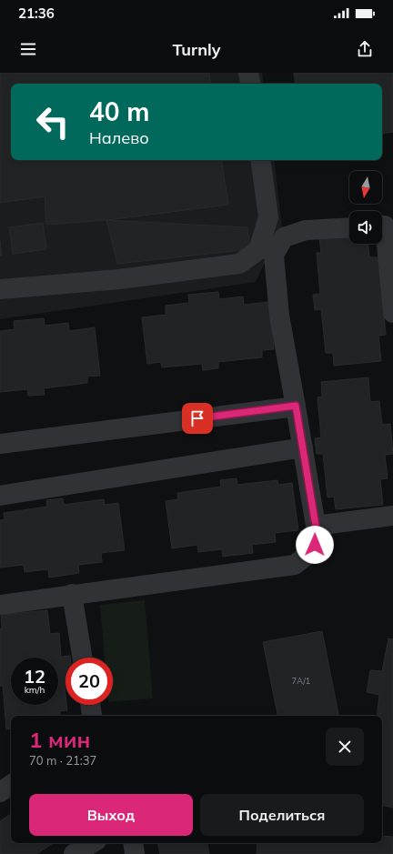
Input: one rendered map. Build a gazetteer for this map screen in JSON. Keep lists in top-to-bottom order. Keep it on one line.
{"house_numbers":["7А/1"],"north":"bottom","page":{"status":"21:36","header":"Turnly","turn":["40 m","Налево"],"speed":"12 km/h","limit":"20","heading":["1 мин","70 m · 21:37"],"buttons":["Выход","Поделиться"]}}
